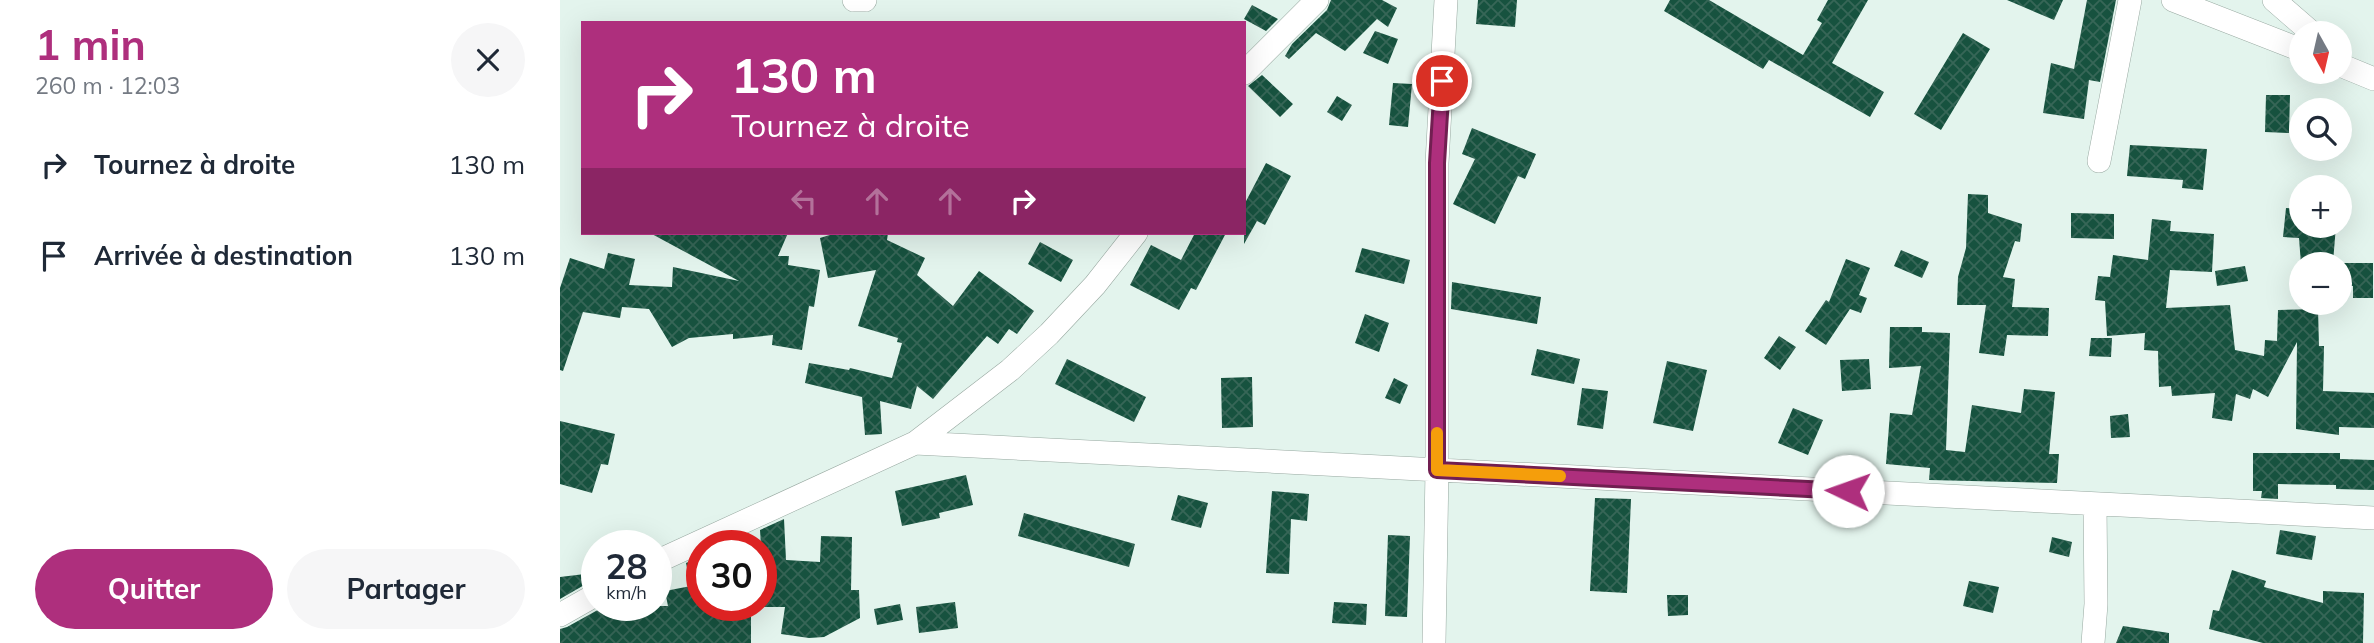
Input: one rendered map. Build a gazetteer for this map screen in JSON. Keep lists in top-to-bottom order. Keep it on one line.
{"north":"bottom","page":{"heading":["1 min","260 m · 12:03"],"map_buttons":["+","−"],"turn":["130 m","Tournez à droite"],"list":[{"name":"Tournez à droite","value":"130 m"},{"name":"Arrivée à destination","value":"130 m"}],"speed":"28 km/h","limit":"30","buttons":["Quitter","Partager"]}}
